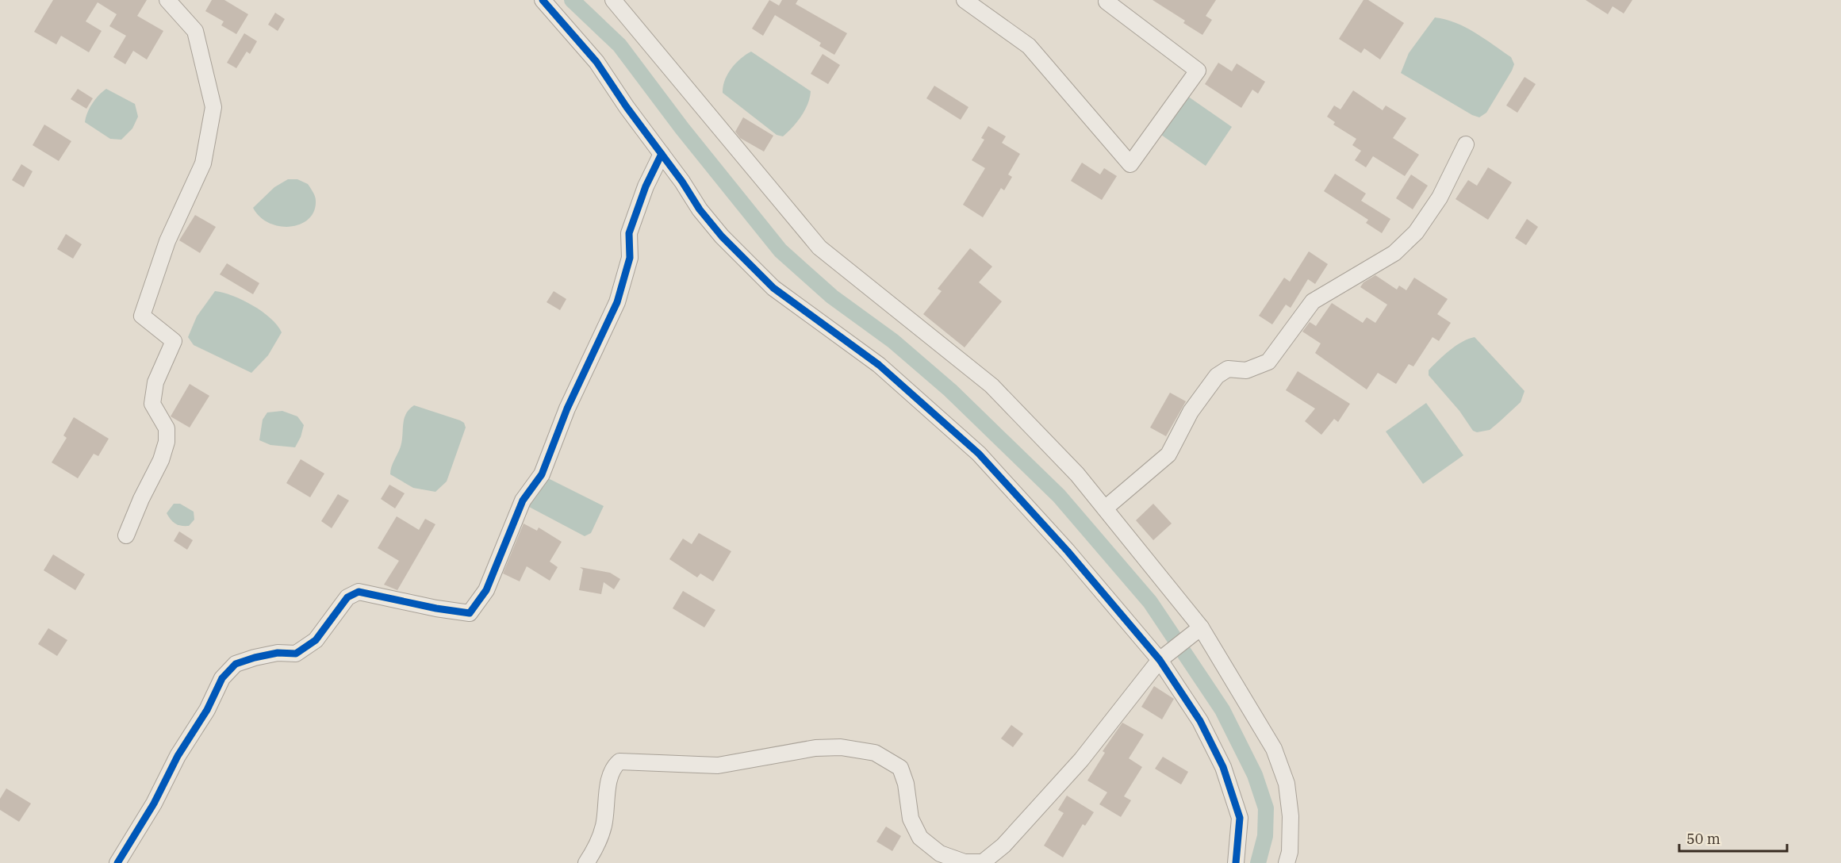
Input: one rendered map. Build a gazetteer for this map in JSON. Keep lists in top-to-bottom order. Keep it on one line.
{"scale_bar":"50 m"}
